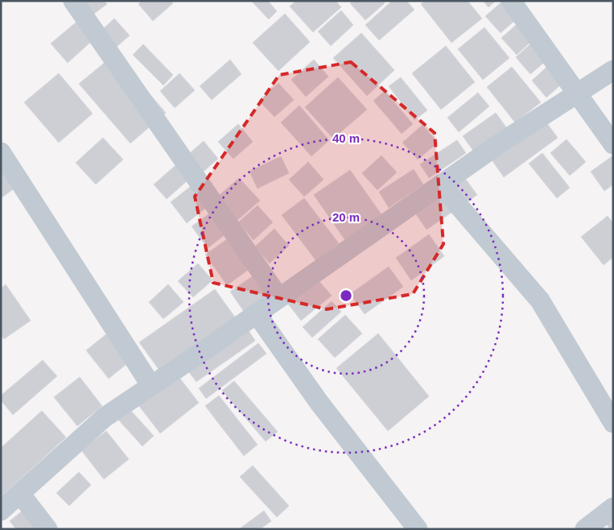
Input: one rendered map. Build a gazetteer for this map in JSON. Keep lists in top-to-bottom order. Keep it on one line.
{"rings":["40 m","20 m"]}
